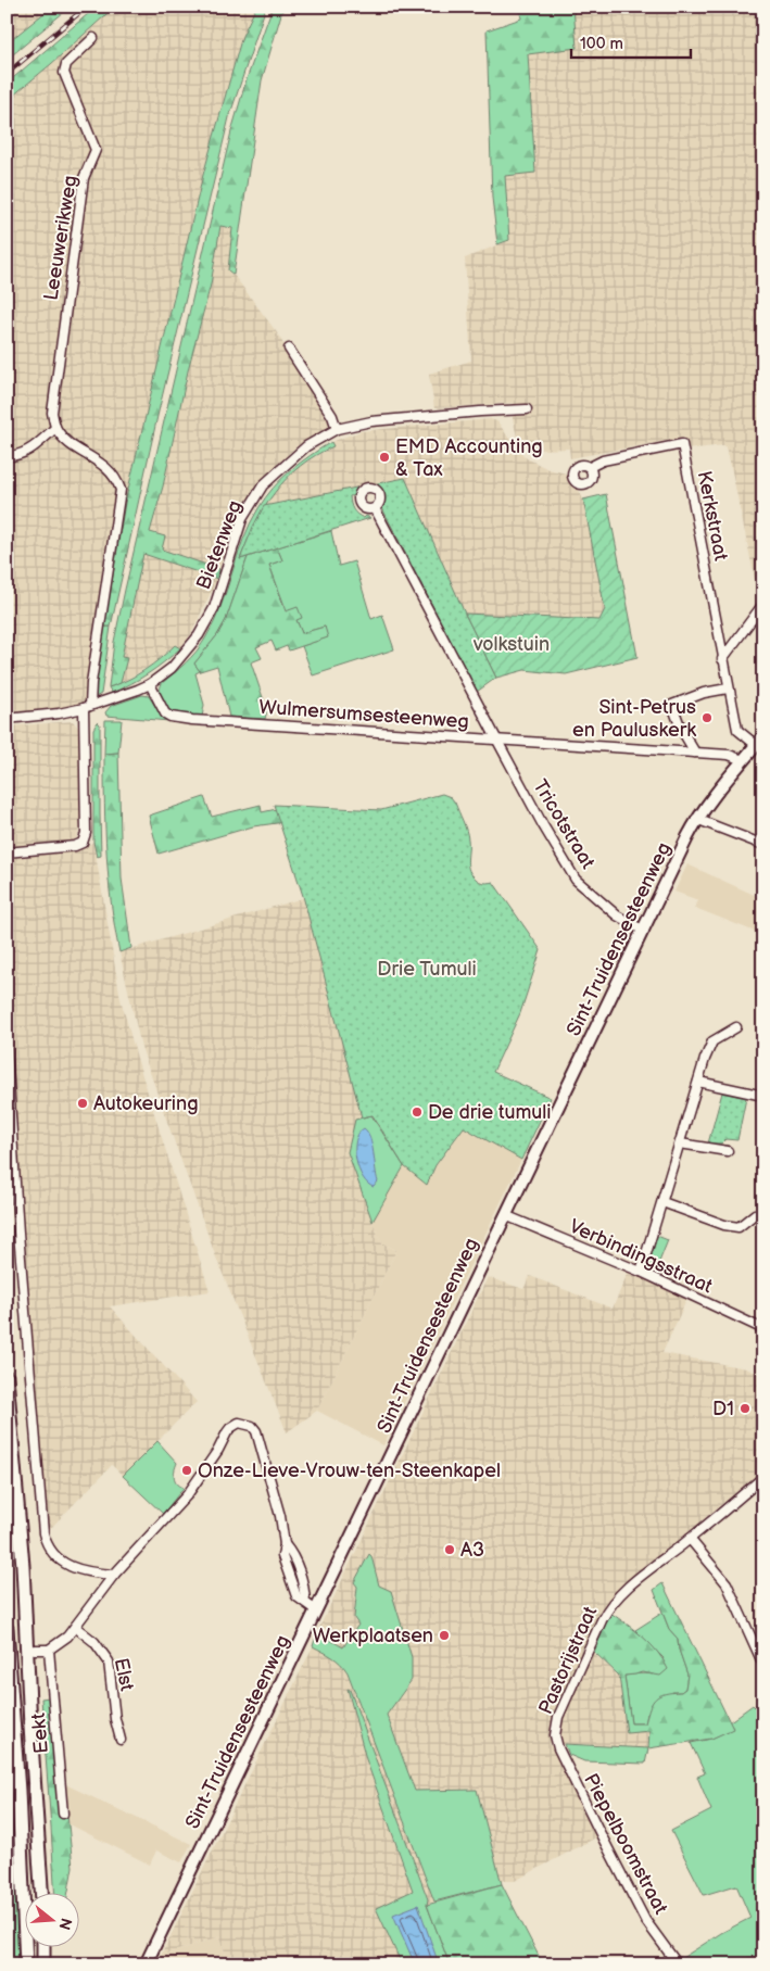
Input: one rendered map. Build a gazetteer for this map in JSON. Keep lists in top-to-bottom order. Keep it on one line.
{"streets":{"main road":["Sint-Truidensesteenweg"],"street":["Leeuwerikweg","Kerkstraat","Bietenweg","Wulmersumsesteenweg","Tricotstraat","Verbindingsstraat","Pastorijstraat","Elst","Eekt","Piepelboomstraat"]},"crossings":[["Kerkstraat","Sint-Truidensesteenweg"],["Bietenweg","Wulmersumsesteenweg"],["Wulmersumsesteenweg","Tricotstraat"],["Wulmersumsesteenweg","Sint-Truidensesteenweg"],["Tricotstraat","Sint-Truidensesteenweg"],["Sint-Truidensesteenweg","Verbindingsstraat"],["Pastorijstraat","Piepelboomstraat"]],"parks":["volkstuin","Drie Tumuli"],"places":["EMD Accounting & Tax","Sint-Petrus en Pauluskerk","Autokeuring","De drie tumuli","D1","Onze-Lieve-Vrouw-ten-Steenkapel","A3","Werkplaatsen"],"scale_bar":"100 m","north":"right"}
